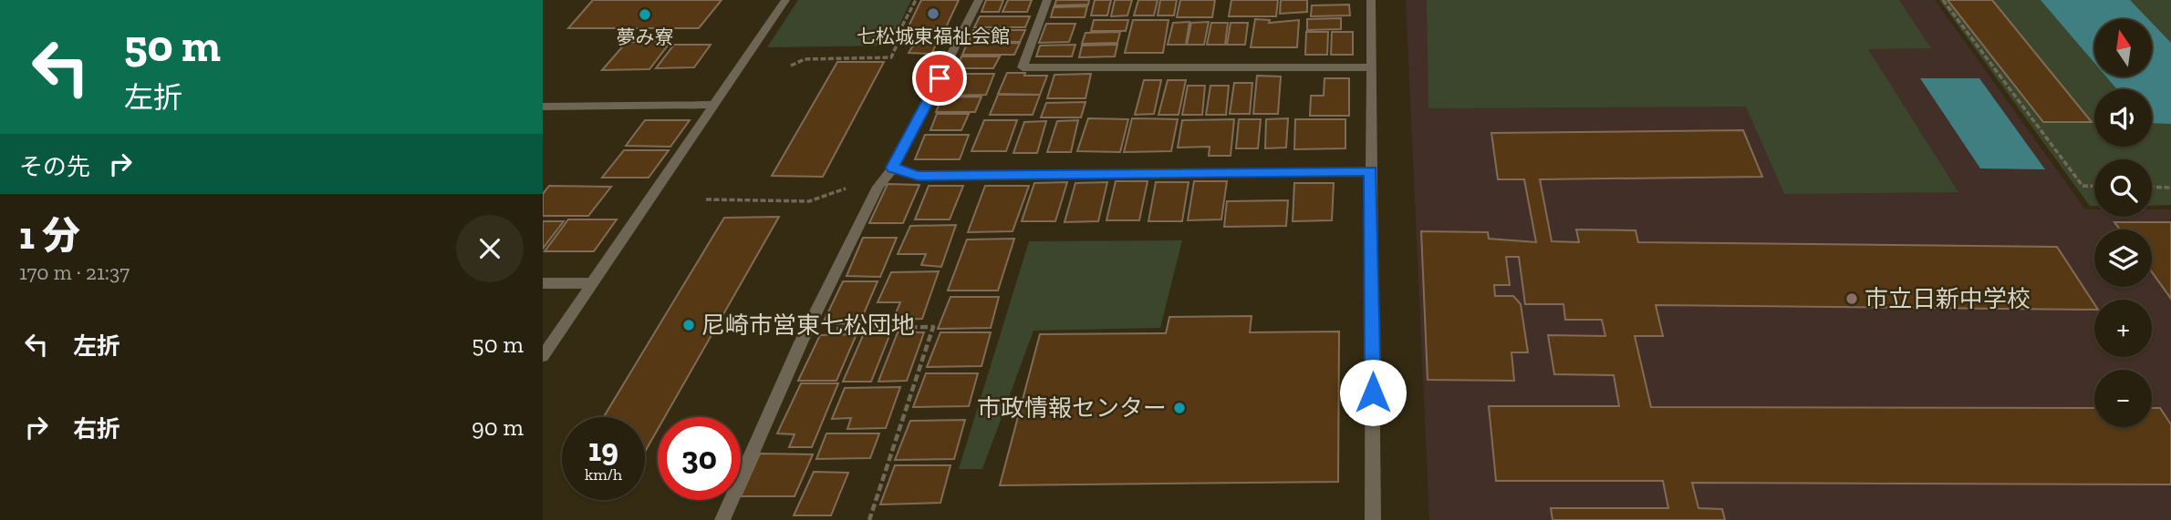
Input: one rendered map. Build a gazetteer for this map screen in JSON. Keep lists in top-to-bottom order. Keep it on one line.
{"places":["七松城東福祉会館","夢み寮","市立日新中学校","尼崎市営東七松団地","市政情報センター"],"north":"top","page":{"turn":["50 m","左折"],"map_buttons":["+","−"],"then":"その先","heading":["1 分","170 m · 21:37"],"list":[{"name":"左折","value":"50 m"},{"name":"右折","value":"90 m"}],"speed":"19 km/h","limit":"30"}}
